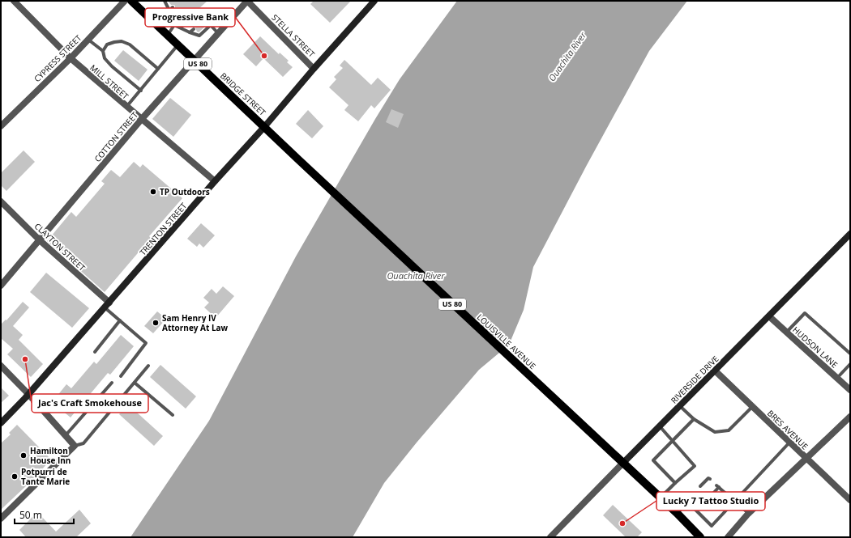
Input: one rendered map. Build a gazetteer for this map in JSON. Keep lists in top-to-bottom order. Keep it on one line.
{"streets":{"main road":["US 80","BRIDGE STREET","LOUISVILLE AVENUE"],"street":["STELLA STREET","CYPRESS STREET","MILL STREET","COTTON STREET","TRENTON STREET","CLAYTON STREET","HUDSON LANE","RIVERSIDE DRIVE","BRES AVENUE"]},"crossings":[["STELLA STREET","COTTON STREET"],["STELLA STREET","TRENTON STREET"],["CYPRESS STREET","MILL STREET"],["MILL STREET","COTTON STREET"],["MILL STREET","TRENTON STREET"],["BRIDGE STREET","COTTON STREET"],["BRIDGE STREET","TRENTON STREET"],["BRIDGE STREET","LOUISVILLE AVENUE"],["COTTON STREET","CLAYTON STREET"],["TRENTON STREET","CLAYTON STREET"],["LOUISVILLE AVENUE","RIVERSIDE DRIVE"],["HUDSON LANE","RIVERSIDE DRIVE"],["RIVERSIDE DRIVE","BRES AVENUE"]],"water":["Ouachita River"],"places":["Progressive Bank","TP Outdoors","Sam Henry IV Attorney At Law","Jac's Craft Smokehouse","Hamilton House Inn","Potpurri de Tante Marie","Lucky 7 Tattoo Studio"],"scale_bar":"50 m"}
